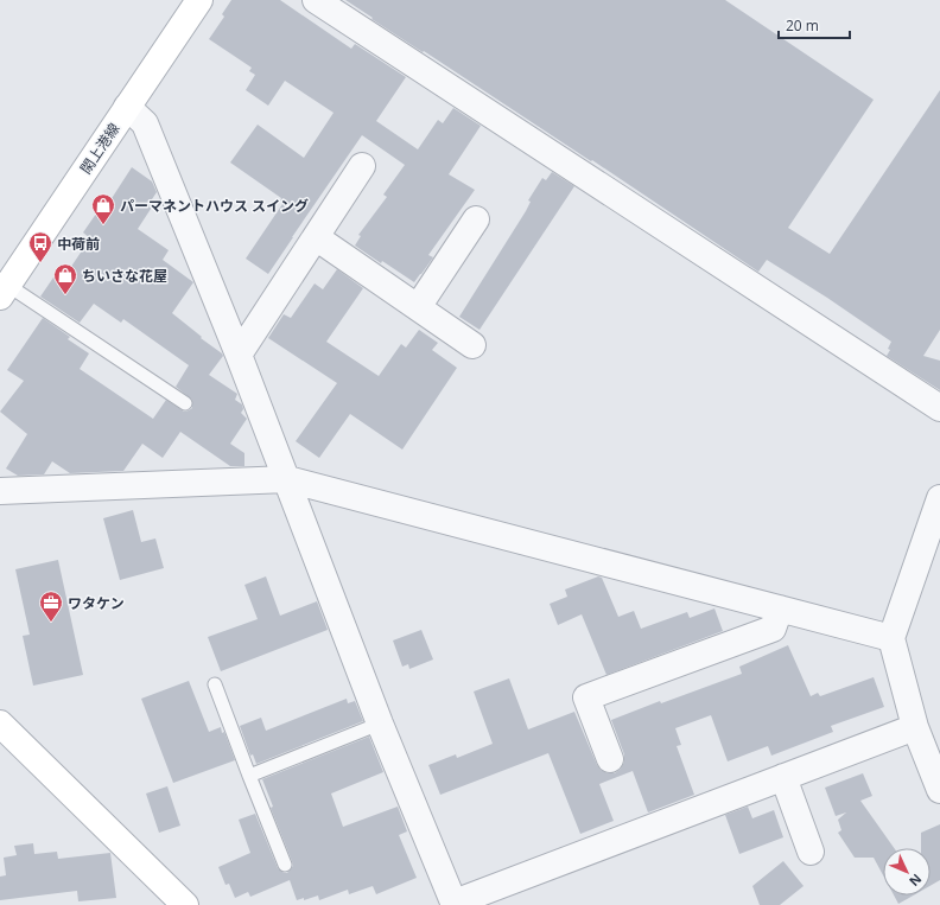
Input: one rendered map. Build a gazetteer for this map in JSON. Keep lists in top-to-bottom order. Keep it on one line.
{"streets":{"main road":["閖上港線"]},"places":{"shop":["パーマネントハウス スイング","ちいさな花屋"],"bus stop":["中荷前"],"office":["ワタケン"]},"scale_bar":"20 m","north":"bottom right"}
